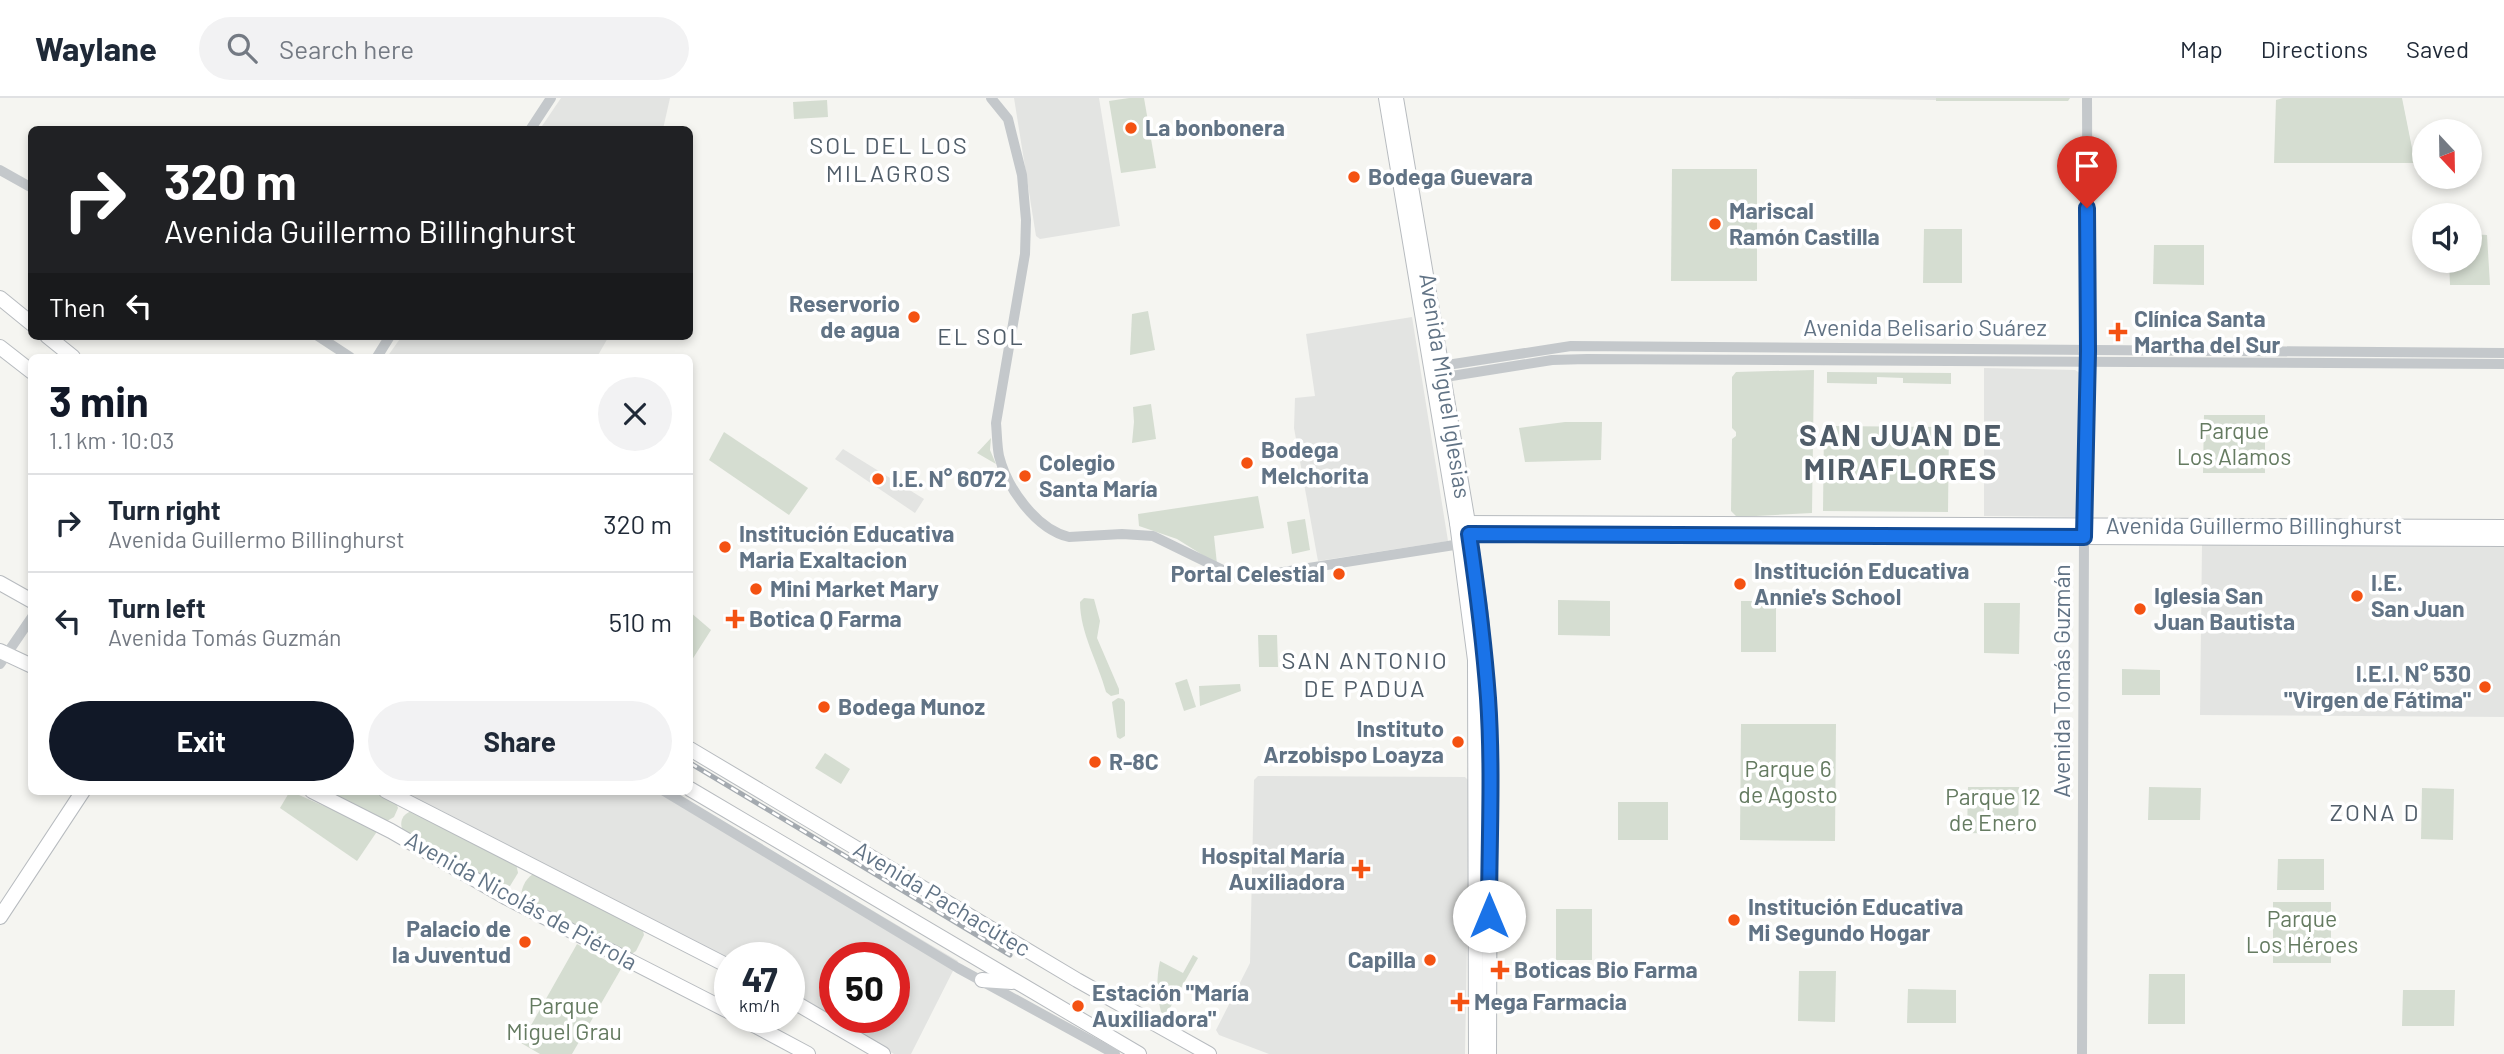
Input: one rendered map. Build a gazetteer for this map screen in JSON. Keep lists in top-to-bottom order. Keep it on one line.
{"streets":{"main road":["Avenida Miguel Iglesias","Avenida Guillermo Billinghurst","Avenida Pachacútec","Avenida Nicolás de Piérola"],"street":["Avenida Belisario Suárez","Avenida Tomás Guzmán"]},"crossings":[["Avenida Belisario Suárez","Avenida Miguel Iglesias"],["Avenida Belisario Suárez","Avenida Tomás Guzmán"],["Avenida Miguel Iglesias","Avenida Guillermo Billinghurst"],["Avenida Guillermo Billinghurst","Avenida Tomás Guzmán"]],"districts":["SOL DEL LOS MILAGROS","EL SOL","SAN JUAN DE MIRAFLORES","SAN ANTONIO DE PADUA","ZONA D"],"parks":["Parque Los Alamos","Parque 6 de Agosto","Parque 12 de Enero","Parque Los Héroes","Parque Miguel Grau"],"places":{"other":["La bonbonera","Bodega Guevara","Mariscal Ramón Castilla","Reservorio de agua","Bodega Melchorita","Colegio Santa María","I.E. N° 6072","Institución Educativa Maria Exaltacion","Portal Celestial","Institución Educativa Annie's School","Mini Market Mary","I.E. San Juan","Iglesia San Juan Bautista","I.E.I. N° 530 \"Virgen de Fátima\"","Bodega Munoz","Instituto Arzobispo Loayza","R-8C","Institución Educativa Mi Segundo Hogar","Palacio de la Juventud","Capilla","Estación \"María Auxiliadora\""],"health":["Clínica Santa Martha del Sur","Botica Q Farma","Hospital María Auxiliadora","Boticas Bio Farma","Mega Farmacia"]},"north":"bottom","page":{"header":"Waylane","search":"Search here","nav":["Map","Directions","Saved"],"turn":["320 m","Avenida Guillermo Billinghurst"],"then":"Then","heading":["3 min","1.1 km · 10:03"],"list":[{"name":"Turn right","note":"Avenida Guillermo Billinghurst","value":"320 m"},{"name":"Turn left","note":"Avenida Tomás Guzmán","value":"510 m"}],"buttons":["Exit","Share"],"speed":"47 km/h","limit":"50"}}
